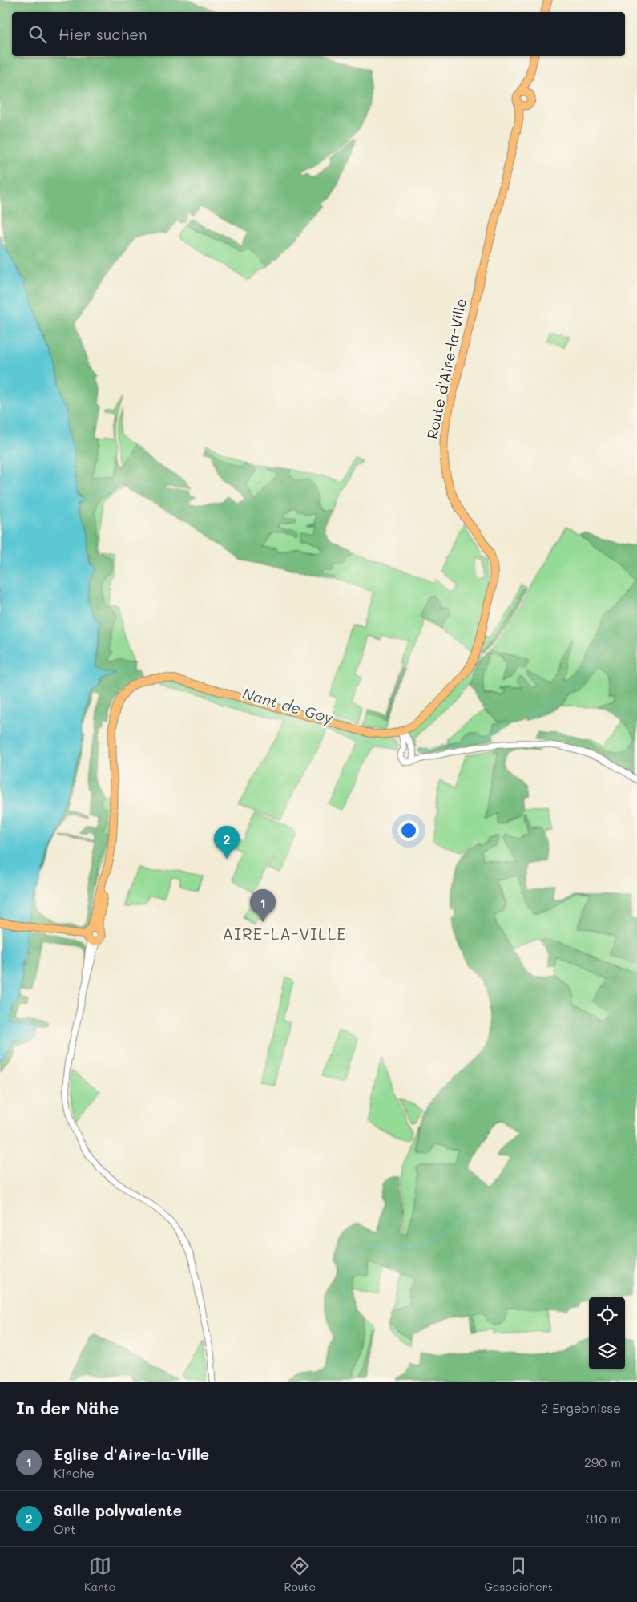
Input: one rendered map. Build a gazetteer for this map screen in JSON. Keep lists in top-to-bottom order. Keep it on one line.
{"streets":{"main road":["Route d'Aire-la-Ville"]},"districts":["AIRE-LA-VILLE"],"water":["Nant de Goy"],"page":{"search":"Hier suchen","pins":["2","1"],"heading":["In der Nähe","2 Ergebnisse"],"list":[{"mark":"1","name":"Eglise d'Aire-la-Ville","note":"Kirche","value":"290 m"},{"mark":"2","name":"Salle polyvalente","note":"Ort","value":"310 m"}],"nav":["Karte","Route","Gespeichert"]}}
